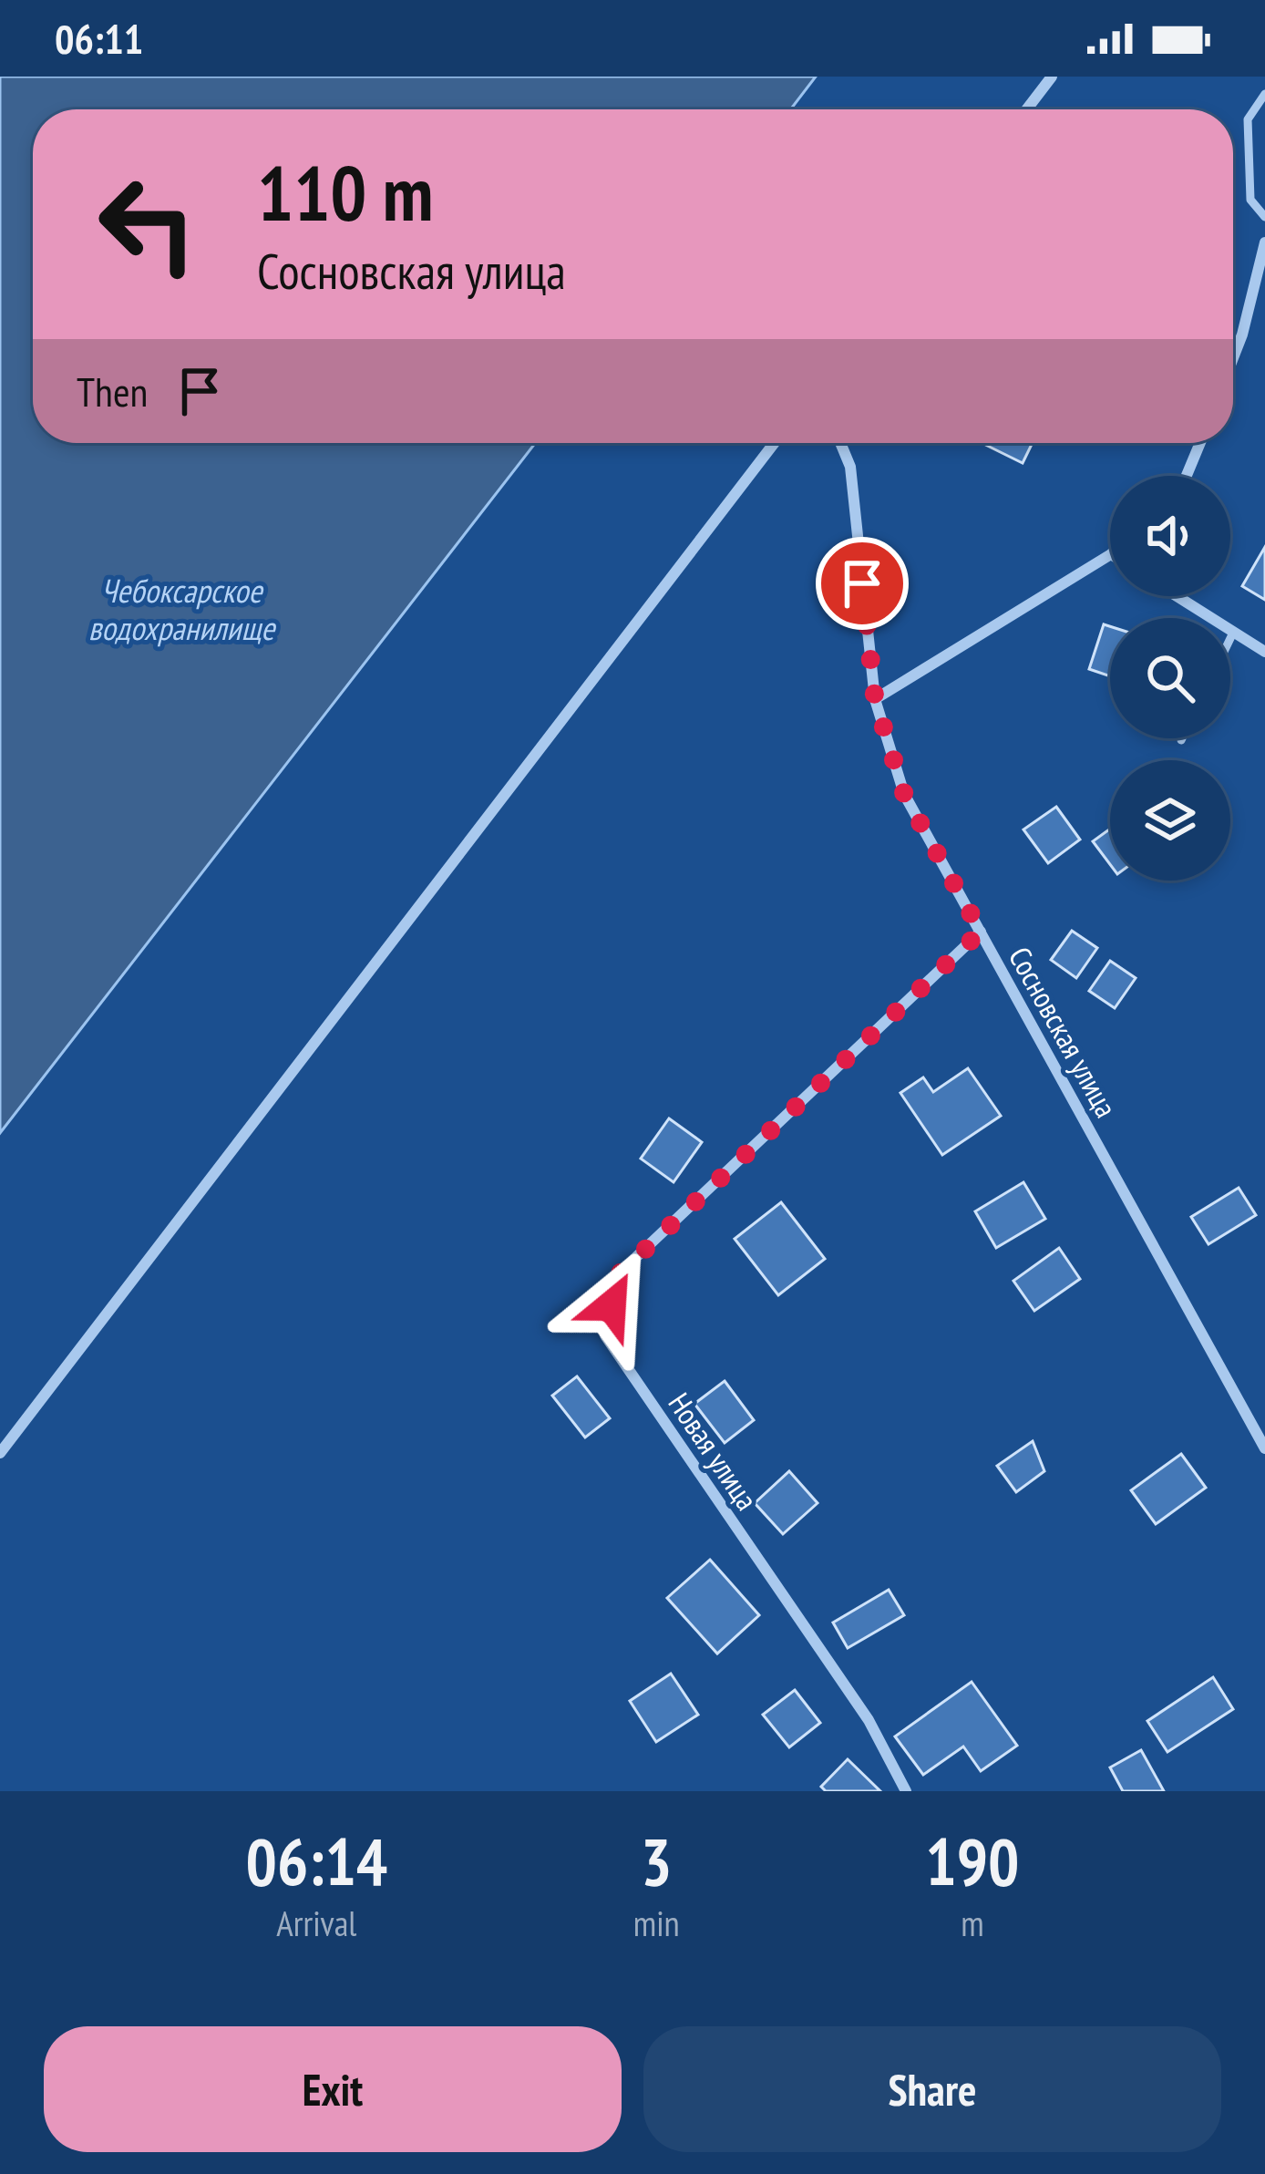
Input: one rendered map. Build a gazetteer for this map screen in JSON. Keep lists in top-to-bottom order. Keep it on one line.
{"streets":{"street":["Сосновская улица","Новая улица"]},"crossings":[["Сосновская улица","Новая улица"]],"water":["Чебоксарское водохранилище"],"page":{"status":"06:11","turn":["110 m","Сосновская улица"],"then":"Then","eta":["06:14","Arrival","3","min","190","m"],"buttons":["Exit","Share"]}}
